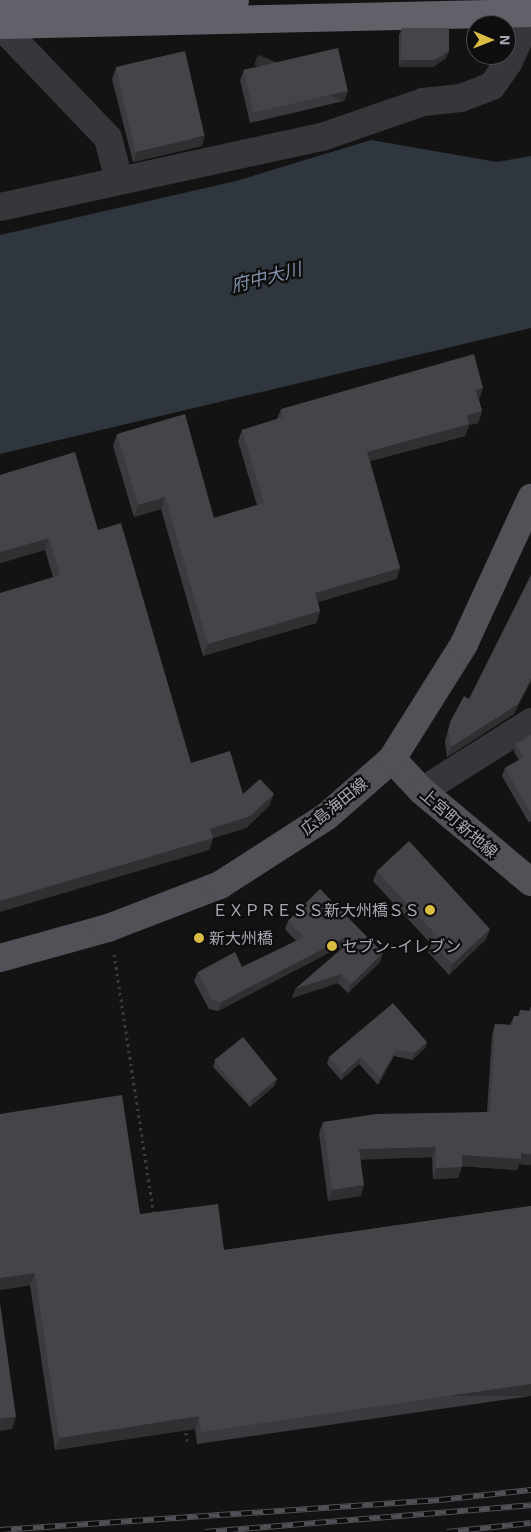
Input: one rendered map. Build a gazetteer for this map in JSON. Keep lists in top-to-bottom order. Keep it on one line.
{"streets":{"main road":["広島海田線","上宮町新地線"]},"crossings":[["広島海田線","上宮町新地線"]],"water":["府中大川"],"places":["ＥＸＰＲＥＳＳ新大州橋ＳＳ","新大州橋","セブン-イレブン"],"north":"right"}
